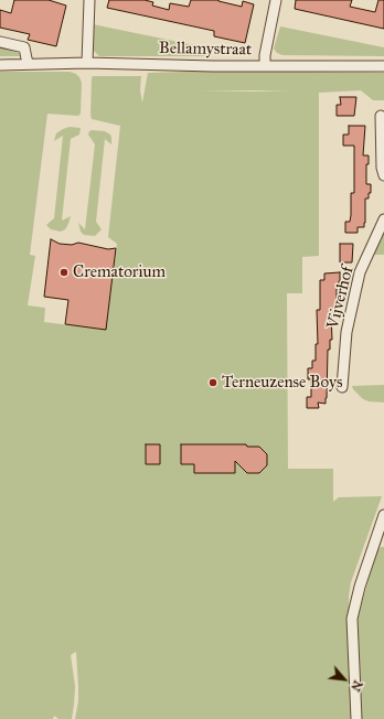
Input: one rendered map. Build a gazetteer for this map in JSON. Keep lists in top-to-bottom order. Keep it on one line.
{"streets":{"street":["Bellamystraat","Vijverhof"]},"places":["Crematorium","Terneuzense Boys"],"north":"bottom right"}
